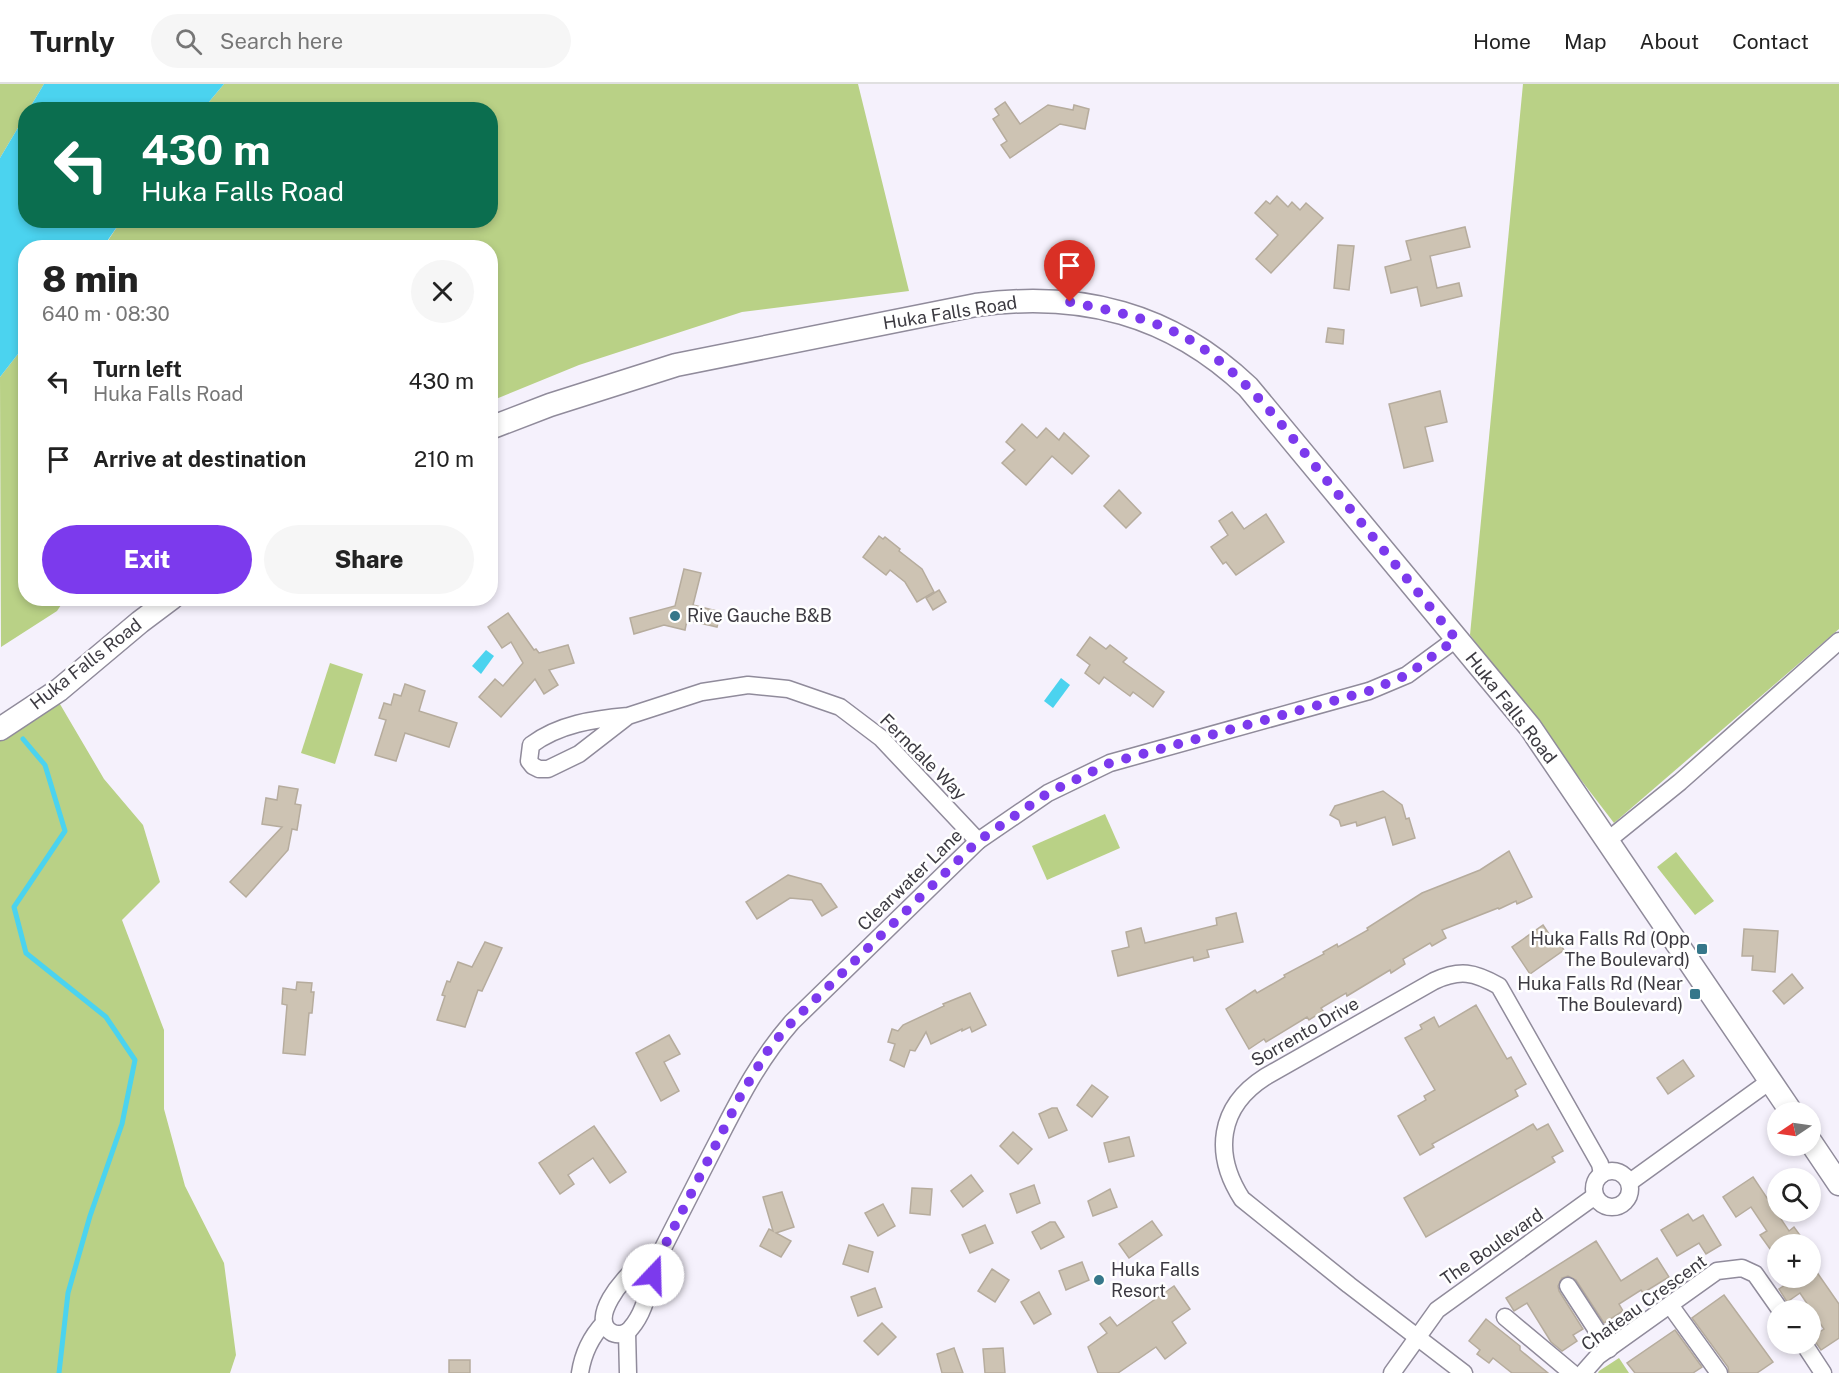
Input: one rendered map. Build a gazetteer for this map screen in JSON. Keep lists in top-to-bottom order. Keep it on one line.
{"streets":{"street":["Huka Falls Road","Ferndale Way","Clearwater Lane","Sorrento Drive","The Boulevard","Chateau Crescent"]},"crossings":[["Huka Falls Road","Clearwater Lane"],["Ferndale Way","Clearwater Lane"],["Sorrento Drive","The Boulevard"]],"places":{"other":["Rive Gauche B&B","Huka Falls Resort"],"transit":["Huka Falls Rd (Opp The Boulevard)","Huka Falls Rd (Near The Boulevard)"]},"north":"left","page":{"header":"Turnly","search":"Search here","nav":["Home","Map","About","Contact"],"turn":["430 m","Huka Falls Road"],"heading":["8 min","640 m · 08:30"],"list":[{"name":"Turn left","note":"Huka Falls Road","value":"430 m"},{"name":"Arrive at destination","value":"210 m"}],"buttons":["Exit","Share"],"map_buttons":["+","−"]}}
